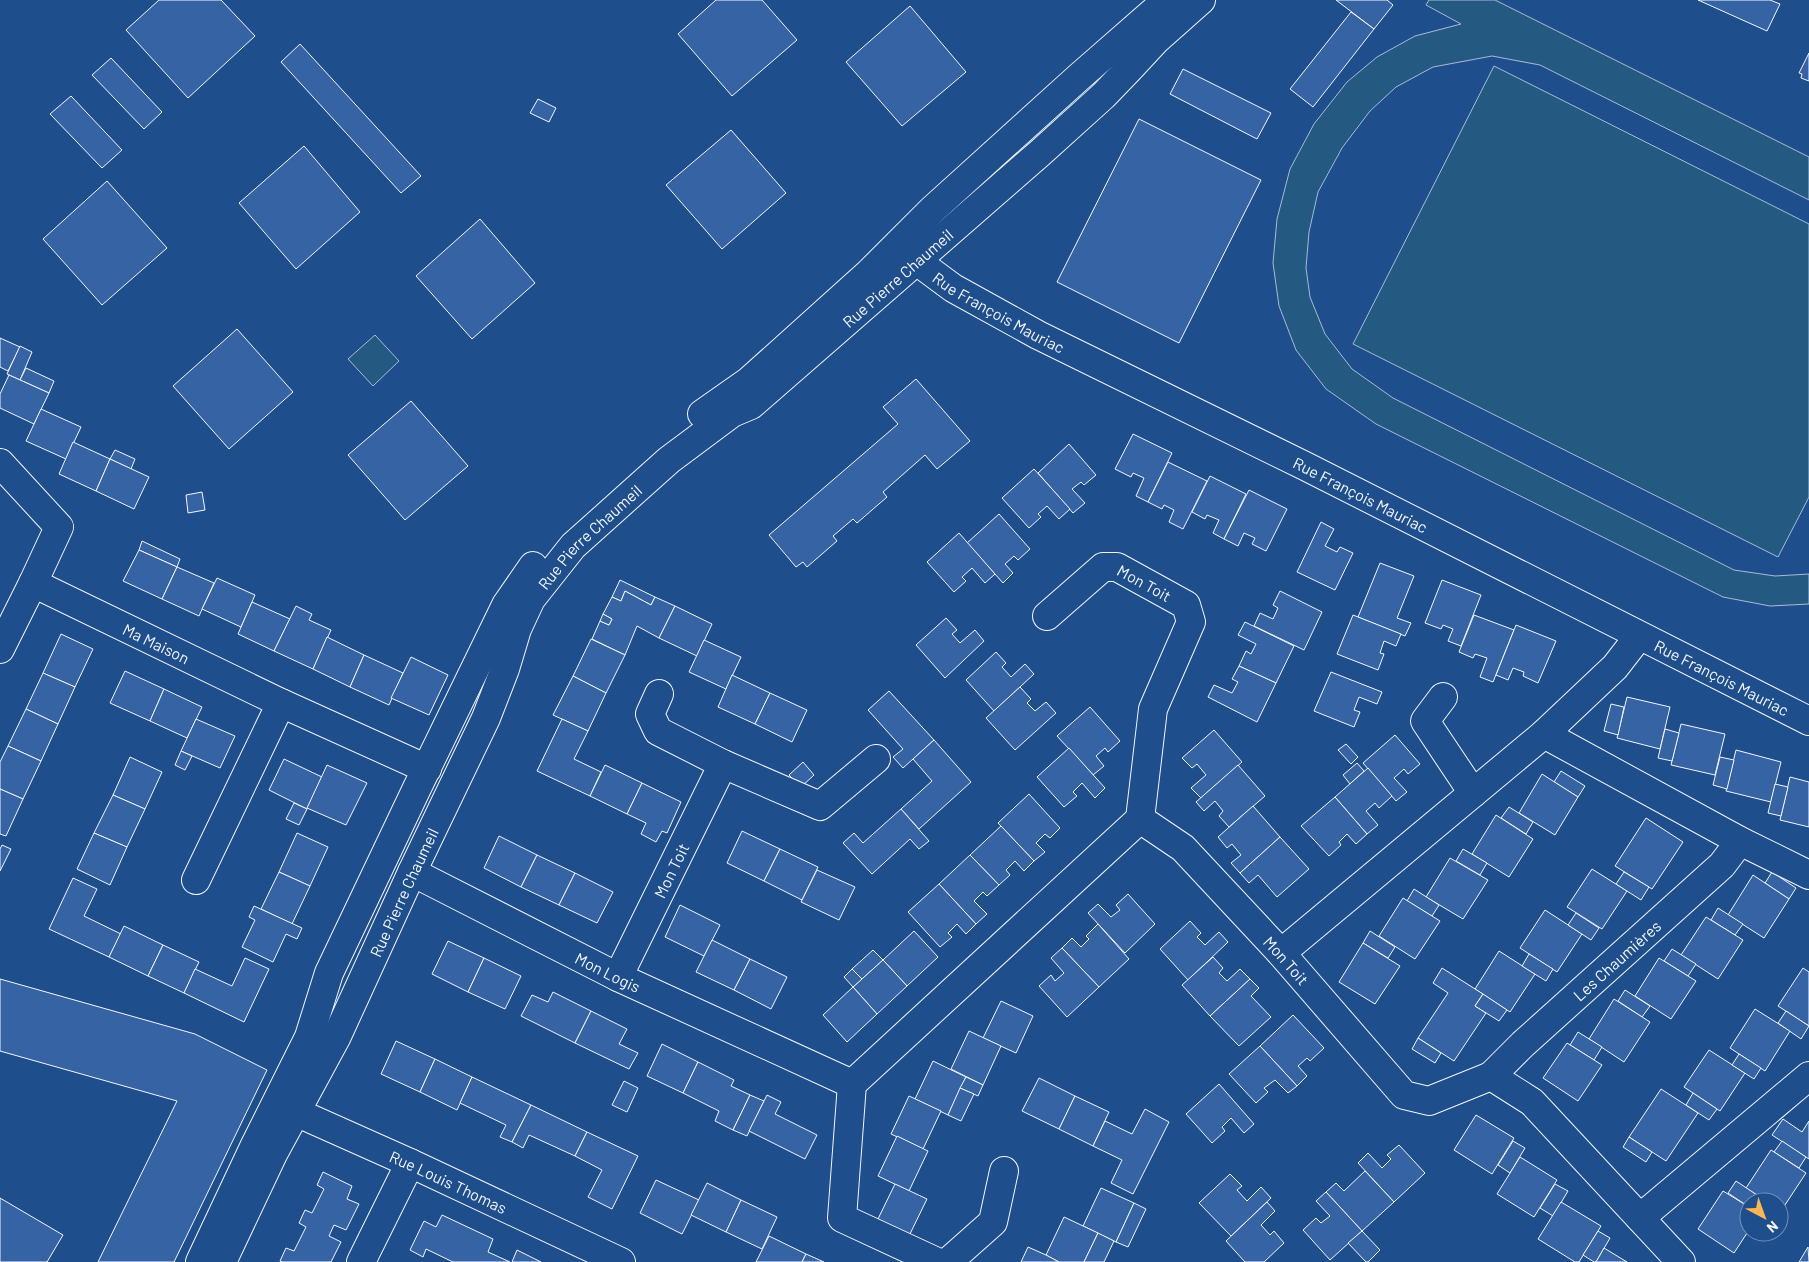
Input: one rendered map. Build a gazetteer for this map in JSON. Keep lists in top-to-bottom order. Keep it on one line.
{"streets":{"street":["Rue Pierre Chaumeil","Rue François Mauriac","Mon Toit","Ma Maison","Les Chaumières","Mon Logis","Rue Louis Thomas"]},"crossings":[["Rue Pierre Chaumeil","Rue François Mauriac"],["Rue Pierre Chaumeil","Ma Maison"],["Rue Pierre Chaumeil","Mon Logis"],["Rue Pierre Chaumeil","Rue Louis Thomas"],["Mon Toit","Les Chaumières"],["Mon Toit","Mon Logis"]],"north":"bottom right"}
